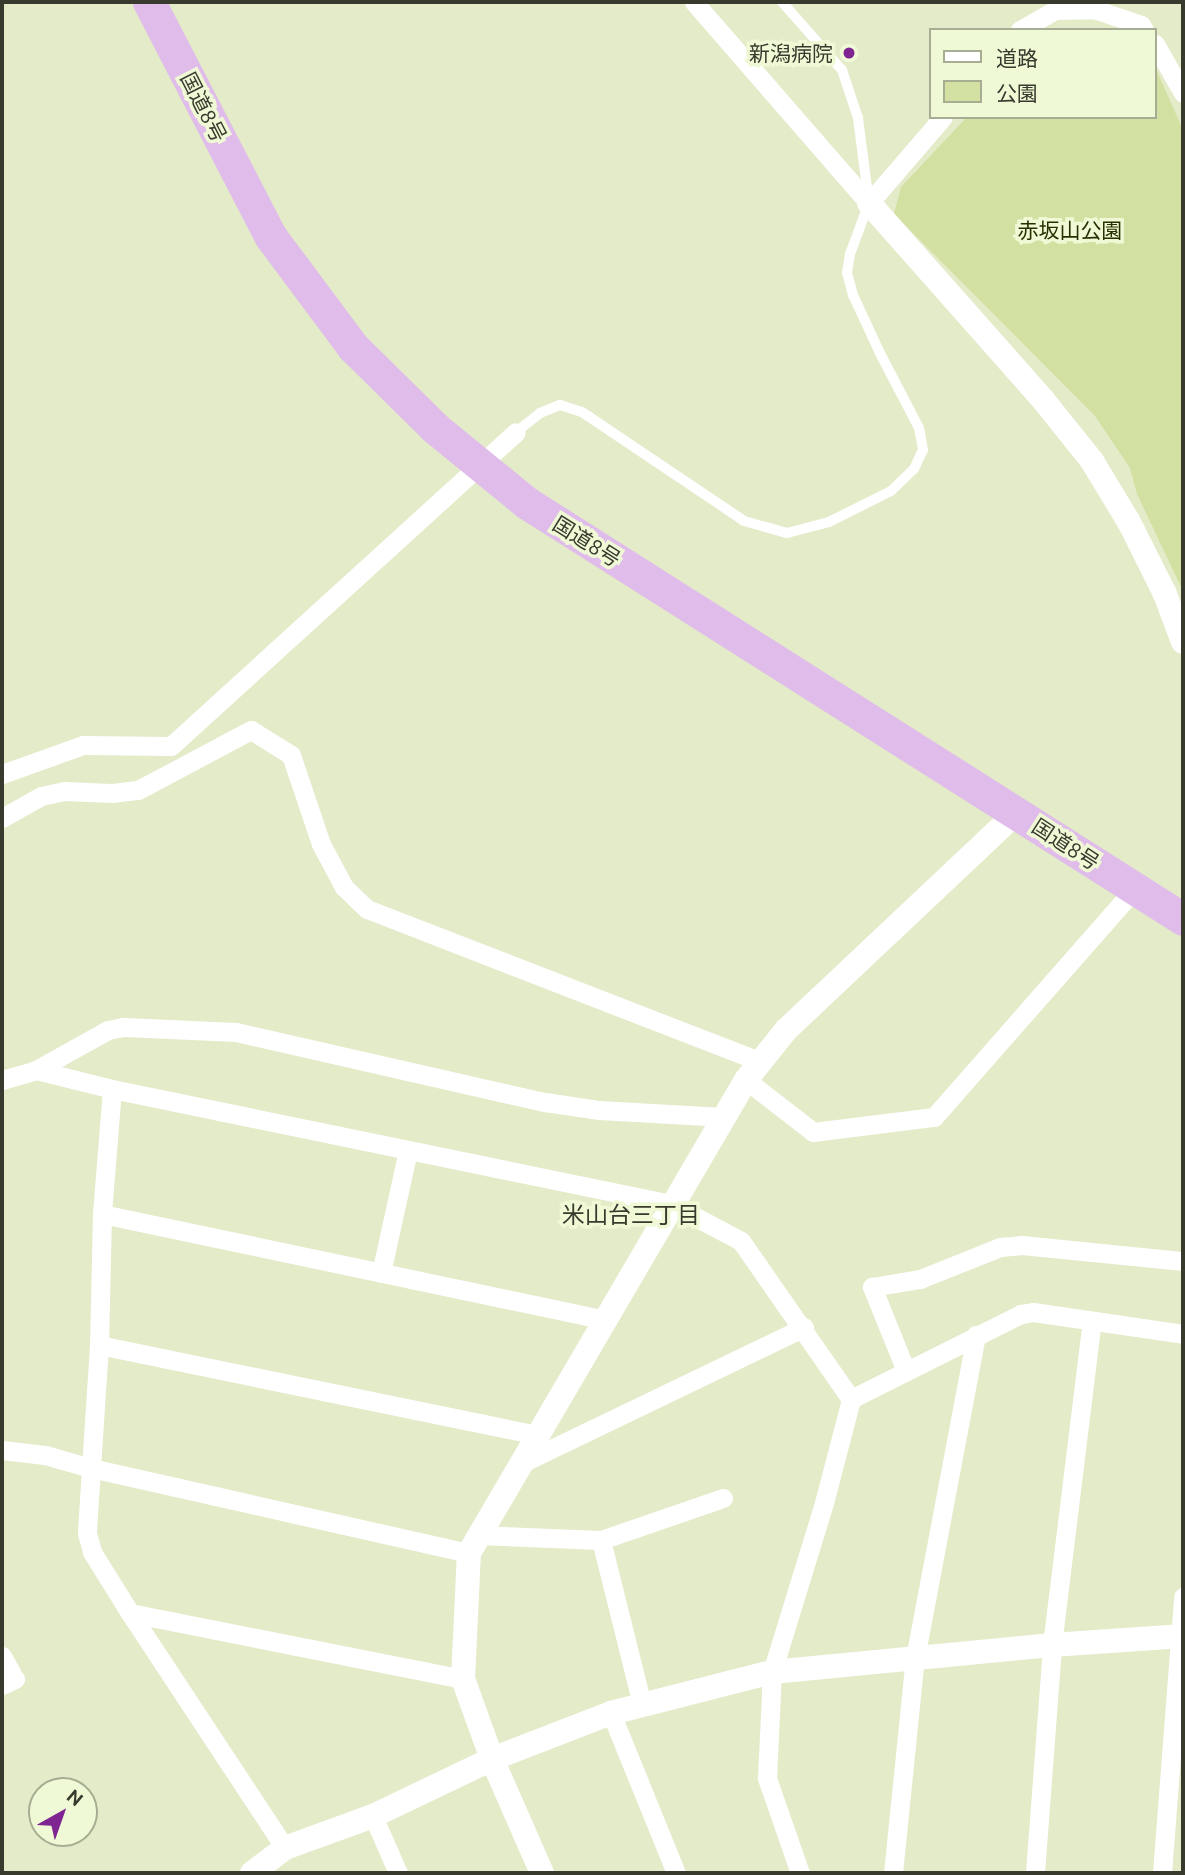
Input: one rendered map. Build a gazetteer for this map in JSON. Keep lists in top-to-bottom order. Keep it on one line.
{"streets":{"highway":["国道8号"]},"districts":["米山台三丁目"],"parks":["赤坂山公園"],"places":["新潟病院"],"legend":["道路","公園"],"north":"top right"}
